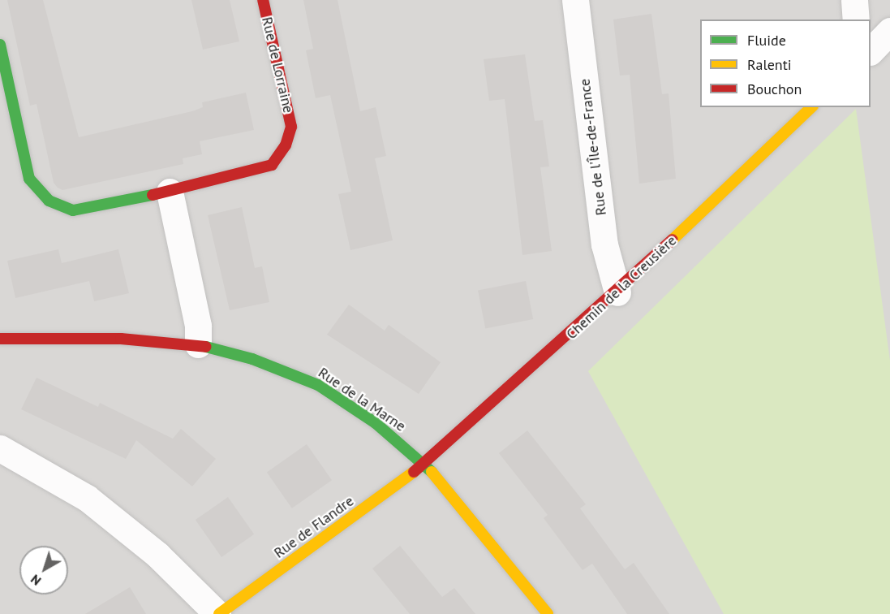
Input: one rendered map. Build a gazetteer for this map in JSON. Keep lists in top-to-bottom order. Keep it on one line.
{"streets":{"street":["Rue de Lorraine","Rue de l'Île-de-France","Chemin de la Creusière","Rue de la Marne","Rue de Flandre"]},"crossings":[["Rue de l'Île-de-France","Chemin de la Creusière"],["Chemin de la Creusière","Rue de la Marne"],["Chemin de la Creusière","Rue de Flandre"],["Rue de la Marne","Rue de Flandre"]],"legend":["Fluide","Ralenti","Bouchon"],"north":"bottom left"}
